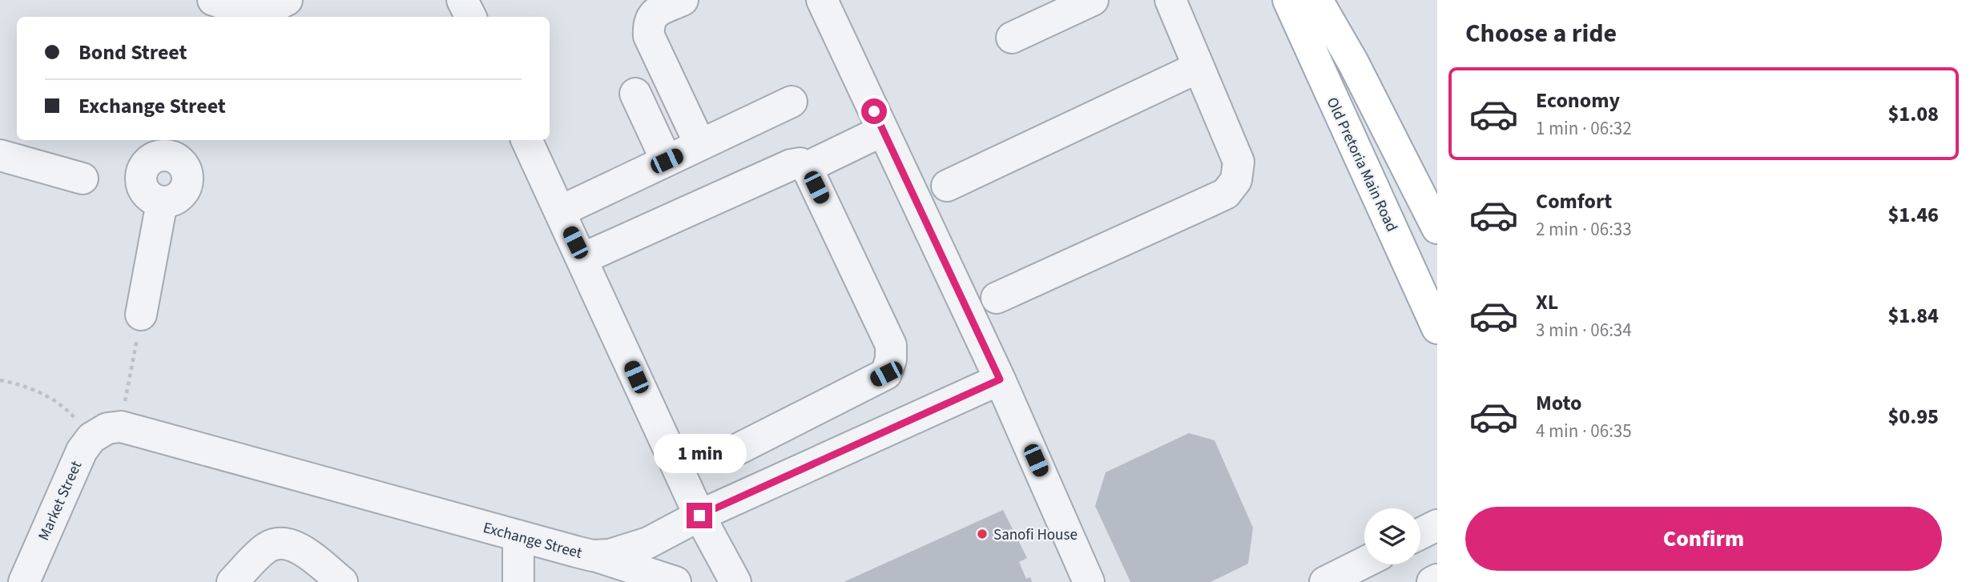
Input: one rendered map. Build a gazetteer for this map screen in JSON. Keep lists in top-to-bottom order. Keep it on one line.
{"streets":{"main road":["Old Pretoria Main Road"],"street":["Market Street","Exchange Street"]},"crossings":[["Market Street","Exchange Street"]],"places":["Sanofi House"],"page":{"heading":"Choose a ride","banner":["Bond Street","Exchange Street"],"list":[{"name":"Economy","note":"1 min · 06:32","value":"$1.08"},{"name":"Comfort","note":"2 min · 06:33","value":"$1.46"},{"name":"XL","note":"3 min · 06:34","value":"$1.84"},{"name":"Moto","note":"4 min · 06:35","value":"$0.95"}],"bubble":"1 min","buttons":"Confirm"}}
